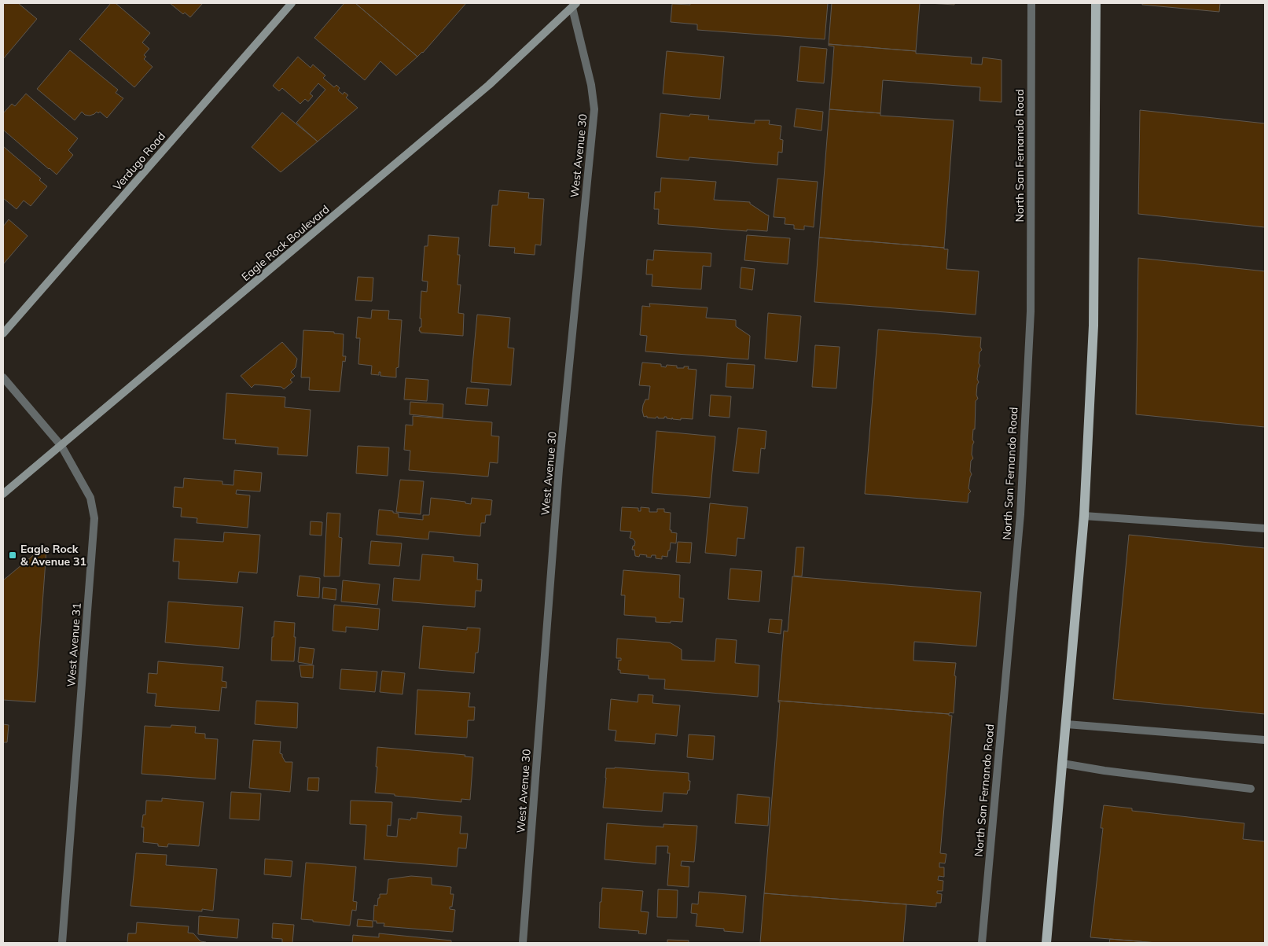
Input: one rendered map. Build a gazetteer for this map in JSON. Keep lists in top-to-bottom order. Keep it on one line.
{"streets":{"main road":["Verdugo Road","Eagle Rock Boulevard"],"street":["West Avenue 30","North San Fernando Road","West Avenue 31"]},"crossings":[["West Avenue 30","Eagle Rock Boulevard"],["Eagle Rock Boulevard","West Avenue 31"]],"places":{"transit":["Eagle Rock & Avenue 31"]}}
